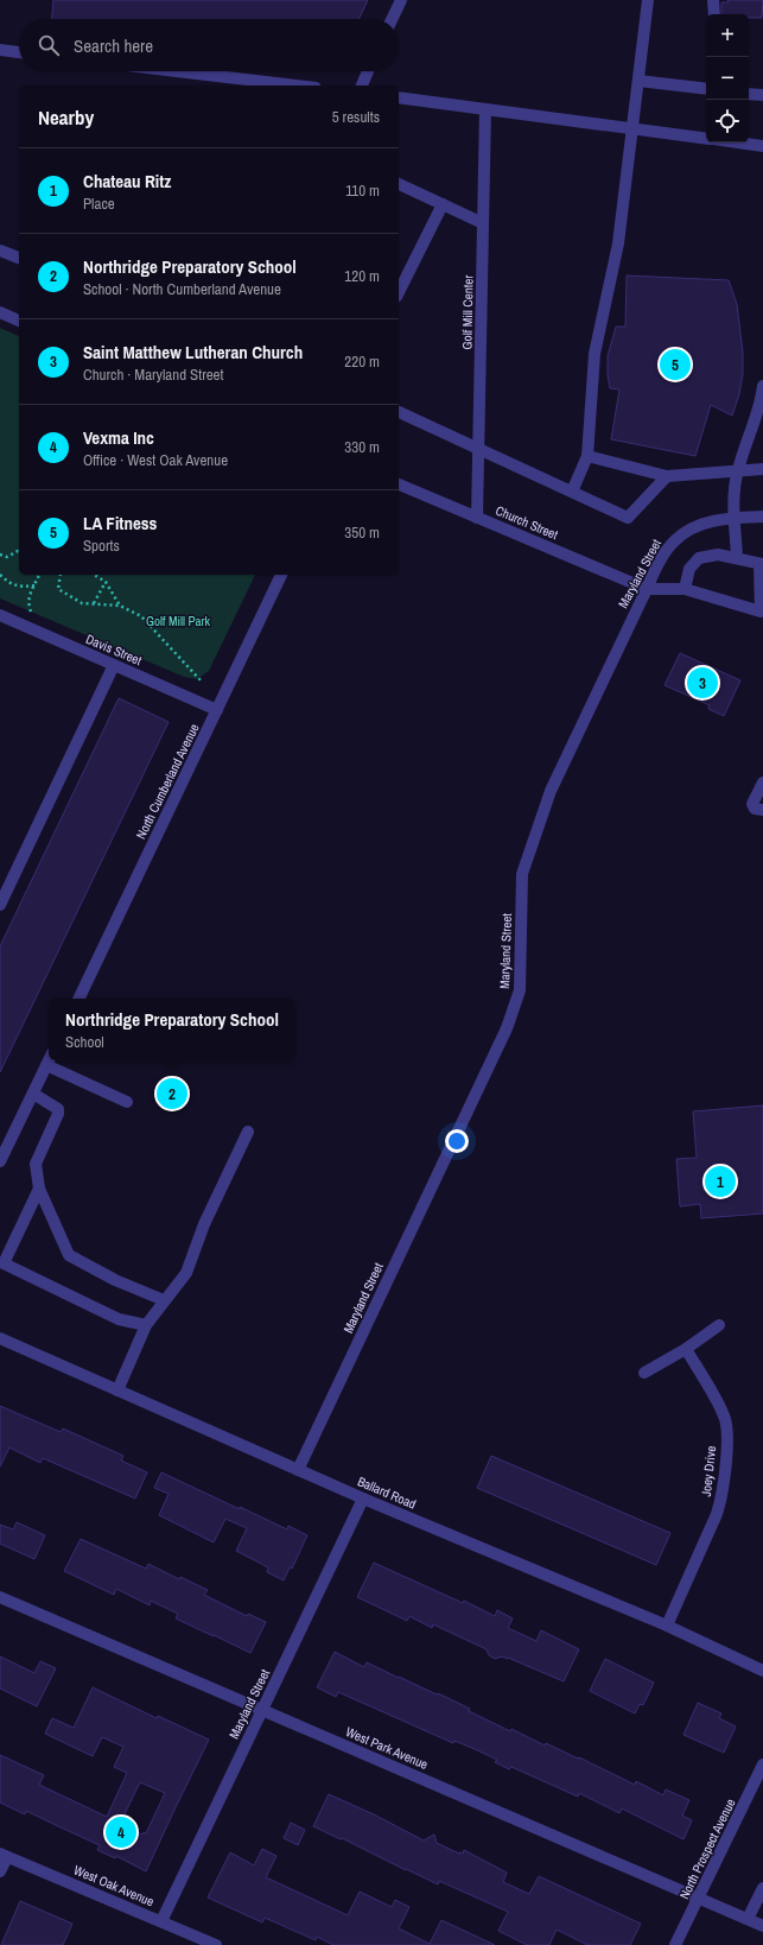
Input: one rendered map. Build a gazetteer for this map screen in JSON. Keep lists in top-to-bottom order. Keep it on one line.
{"streets":{"street":["Golf Mill Center","Church Street","Maryland Street","Davis Street","North Cumberland Avenue","Joey Drive","Ballard Road","West Park Avenue","North Prospect Avenue","West Oak Avenue"]},"crossings":[["Golf Mill Center","Church Street"],["Church Street","Maryland Street"],["Maryland Street","Ballard Road"],["Maryland Street","West Park Avenue"],["Maryland Street","West Oak Avenue"],["Davis Street","North Cumberland Avenue"],["Joey Drive","Ballard Road"],["West Park Avenue","North Prospect Avenue"]],"parks":["Golf Mill Park"],"page":{"map_buttons":["+","−"],"search":"Search here","heading":["Nearby","5 results"],"list":[{"mark":"1","name":"Chateau Ritz","note":"Place","value":"110 m"},{"mark":"2","name":"Northridge Preparatory School","note":"School · North Cumberland Avenue","value":"120 m"},{"mark":"3","name":"Saint Matthew Lutheran Church","note":"Church · Maryland Street","value":"220 m"},{"mark":"4","name":"Vexma Inc","note":"Office · West Oak Avenue","value":"330 m"},{"mark":"5","name":"LA Fitness","note":"Sports","value":"350 m"}],"pins":["5","3","2","1","4"],"popup":["Northridge Preparatory School","School"]}}
